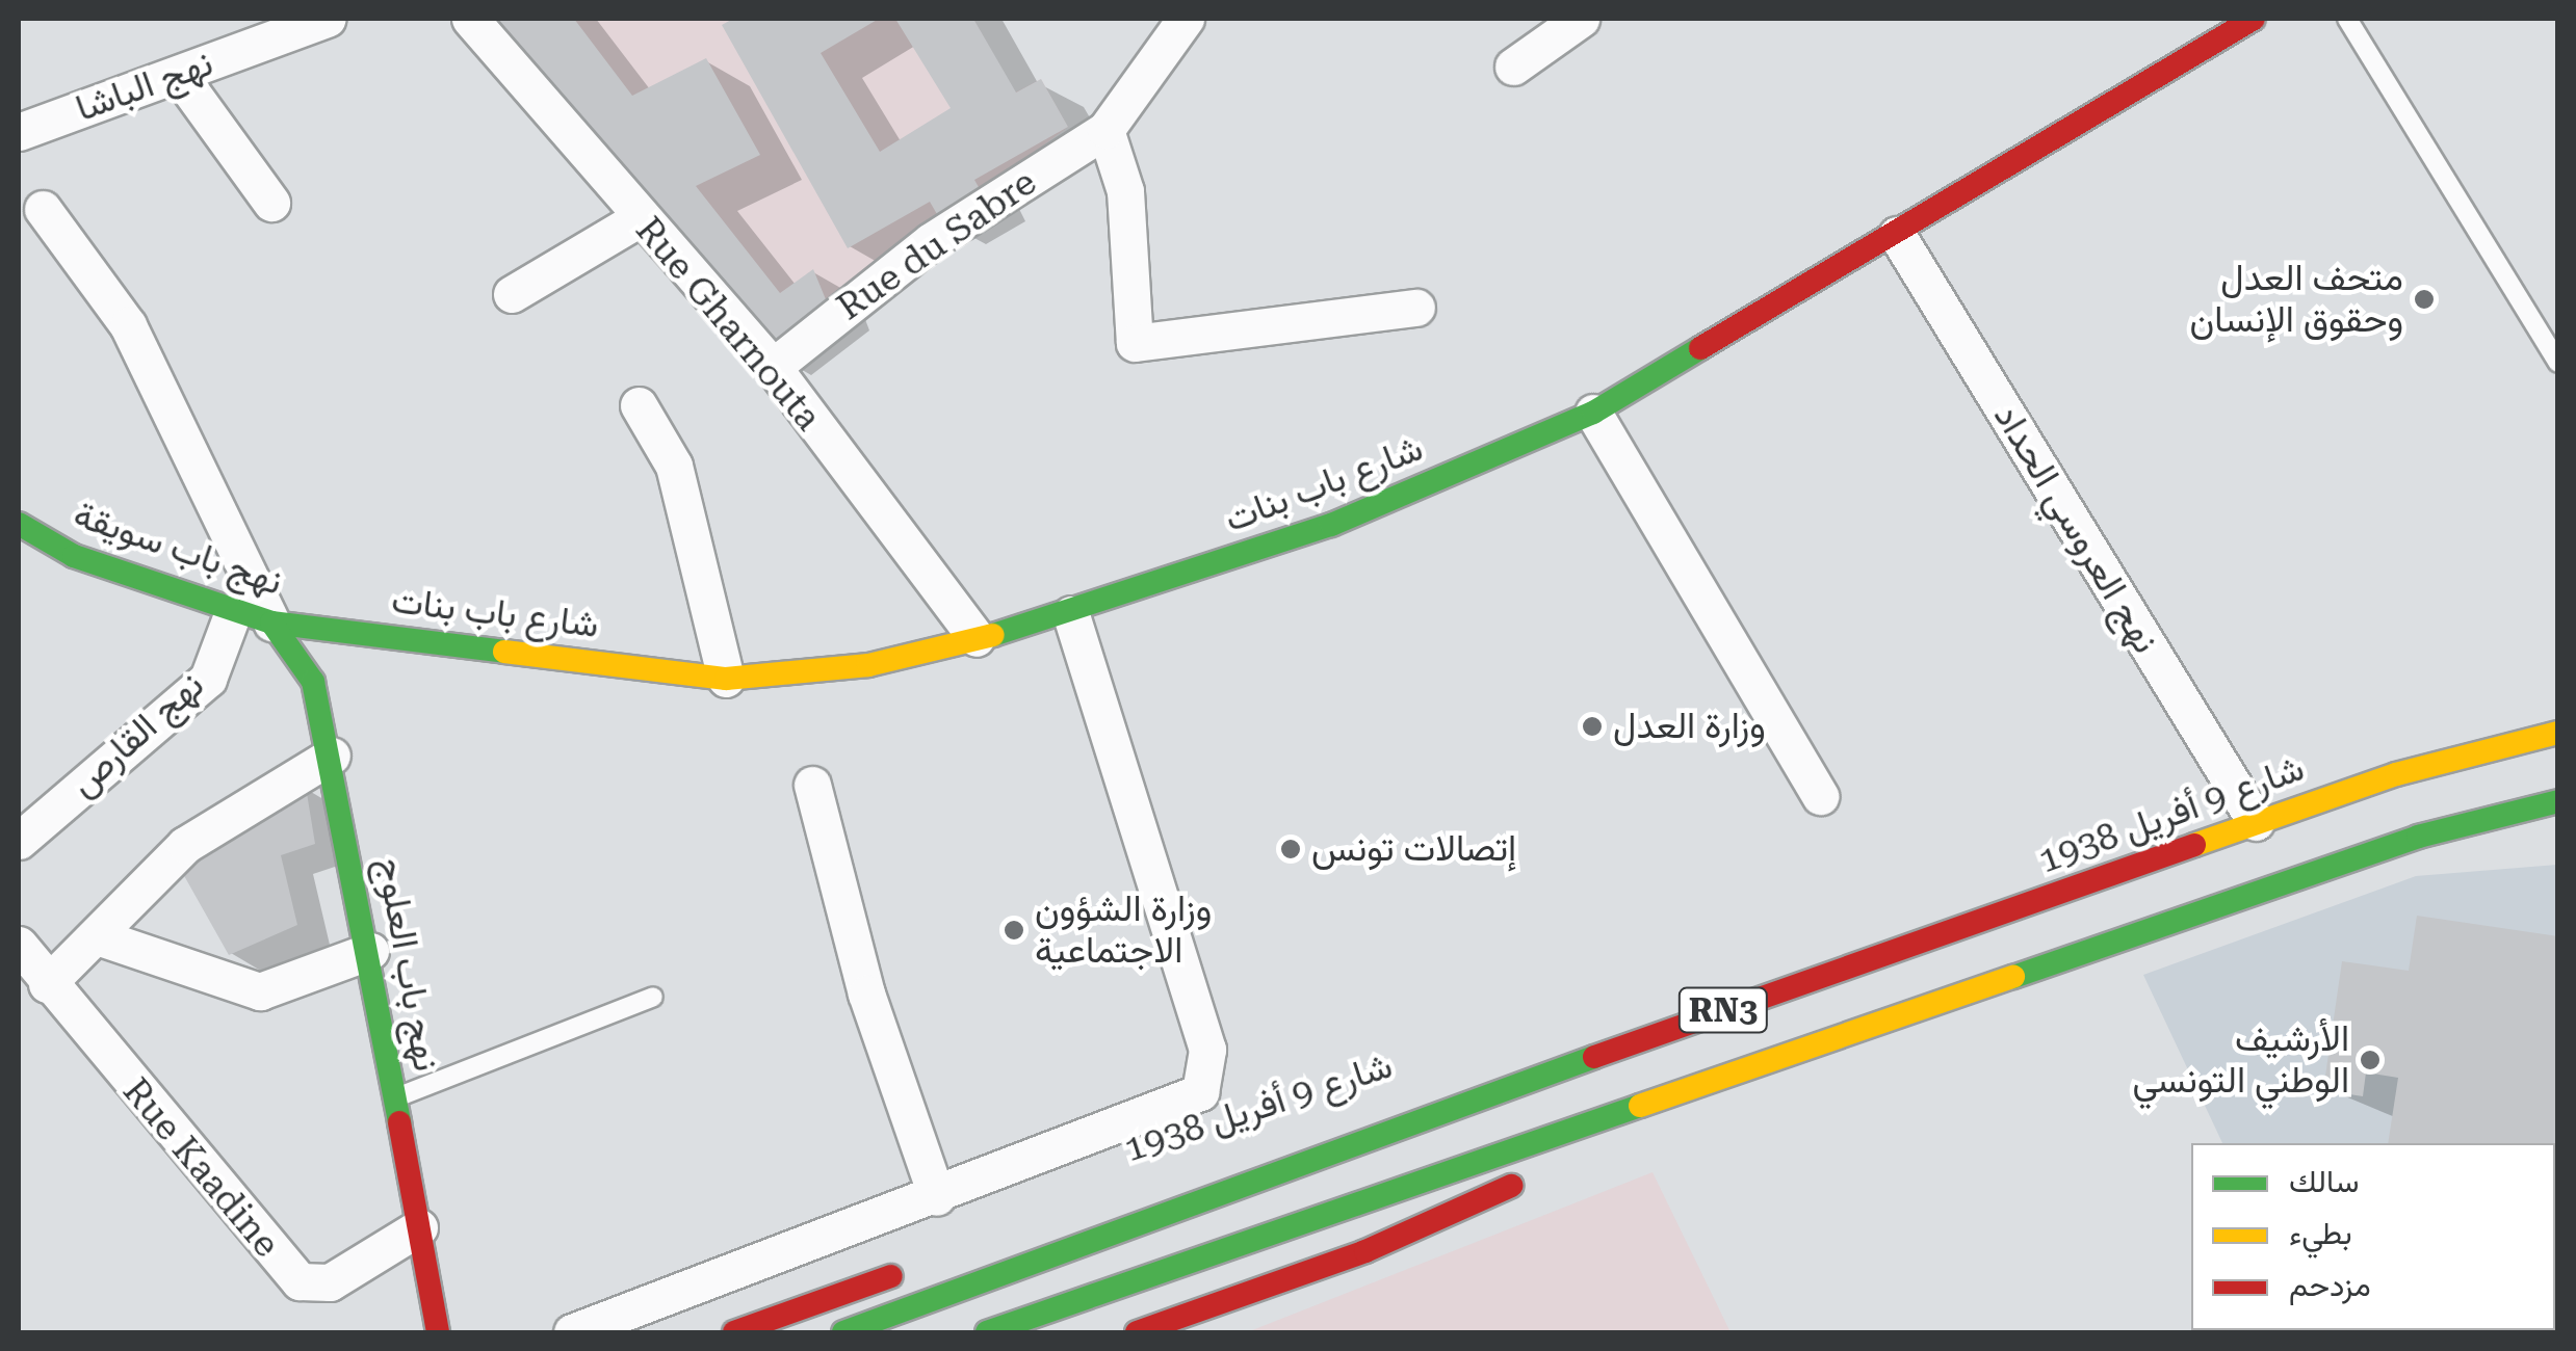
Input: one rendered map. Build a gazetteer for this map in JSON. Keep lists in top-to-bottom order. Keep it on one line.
{"streets":{"main road":["شارع باب بنات","نهج باب سويقة","شارع 9 أفريل 1938","نهج باب العلوج","RN3"],"street":["نهج الباشا","Rue du Sabre","Rue Gharnouta","نهج العروسي الحداد","نهج القارص","Rue Kaadine"]},"crossings":[["Rue du Sabre","Rue Gharnouta"],["Rue Gharnouta","شارع باب بنات"],["شارع باب بنات","نهج العروسي الحداد"],["شارع باب بنات","نهج باب سويقة"],["نهج العروسي الحداد","شارع 9 أفريل 1938"],["نهج باب سويقة","نهج القارص"],["نهج باب سويقة","نهج باب العلوج"],["نهج باب العلوج","Rue Kaadine"]],"places":["متحف العدل وحقوق الإنسان","وزارة العدل","إتصالات تونس","وزارة الشؤون الاجتماعية","الأرشيف الوطني التونسي"],"legend":["سالك","بطيء","مزدحم"]}
